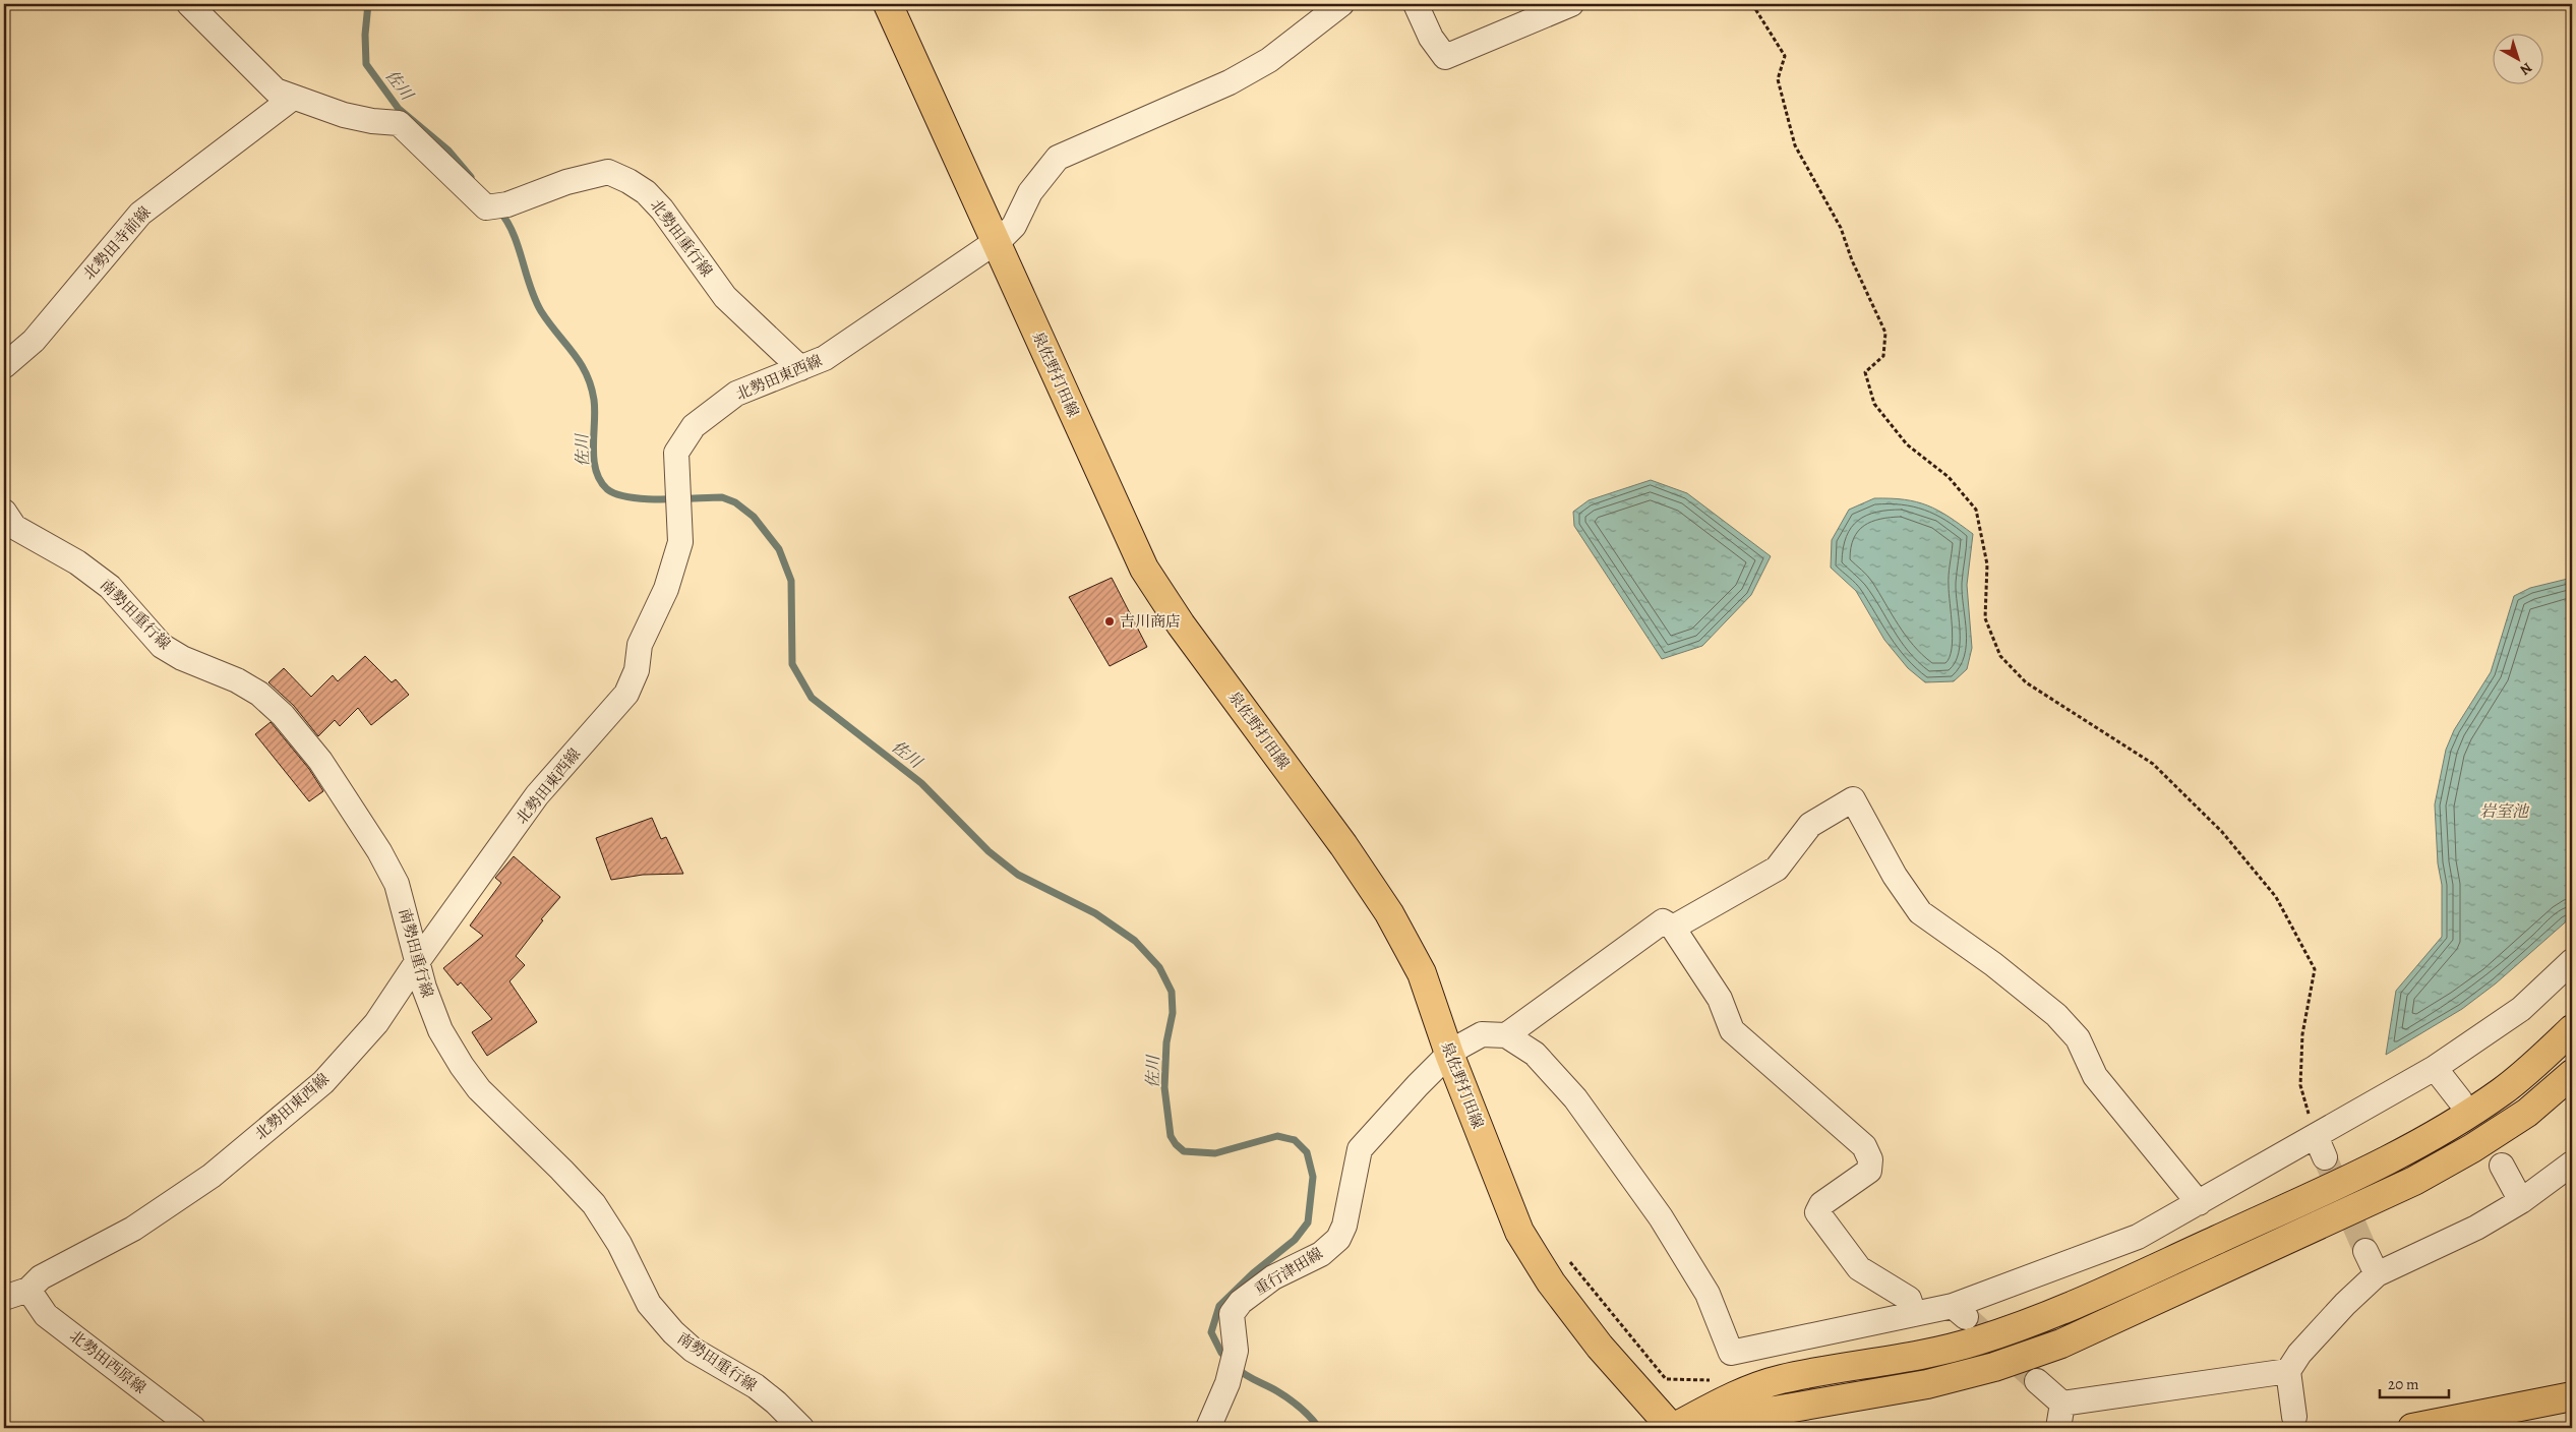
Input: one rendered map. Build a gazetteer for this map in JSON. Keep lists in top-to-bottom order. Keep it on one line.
{"streets":{"main road":["泉佐野打田線"],"street":["北勢田重行線","北勢田寺前線","北勢田東西線","南勢田重行線","重行津田線","北勢田西原線"]},"crossings":[["北勢田重行線","北勢田寺前線"],["北勢田重行線","北勢田東西線"],["泉佐野打田線","北勢田東西線"],["泉佐野打田線","重行津田線"],["北勢田東西線","南勢田重行線"],["北勢田東西線","北勢田西原線"]],"water":["佐川","岩室池"],"places":["吉川商店"],"scale_bar":"20 m","north":"bottom right"}
